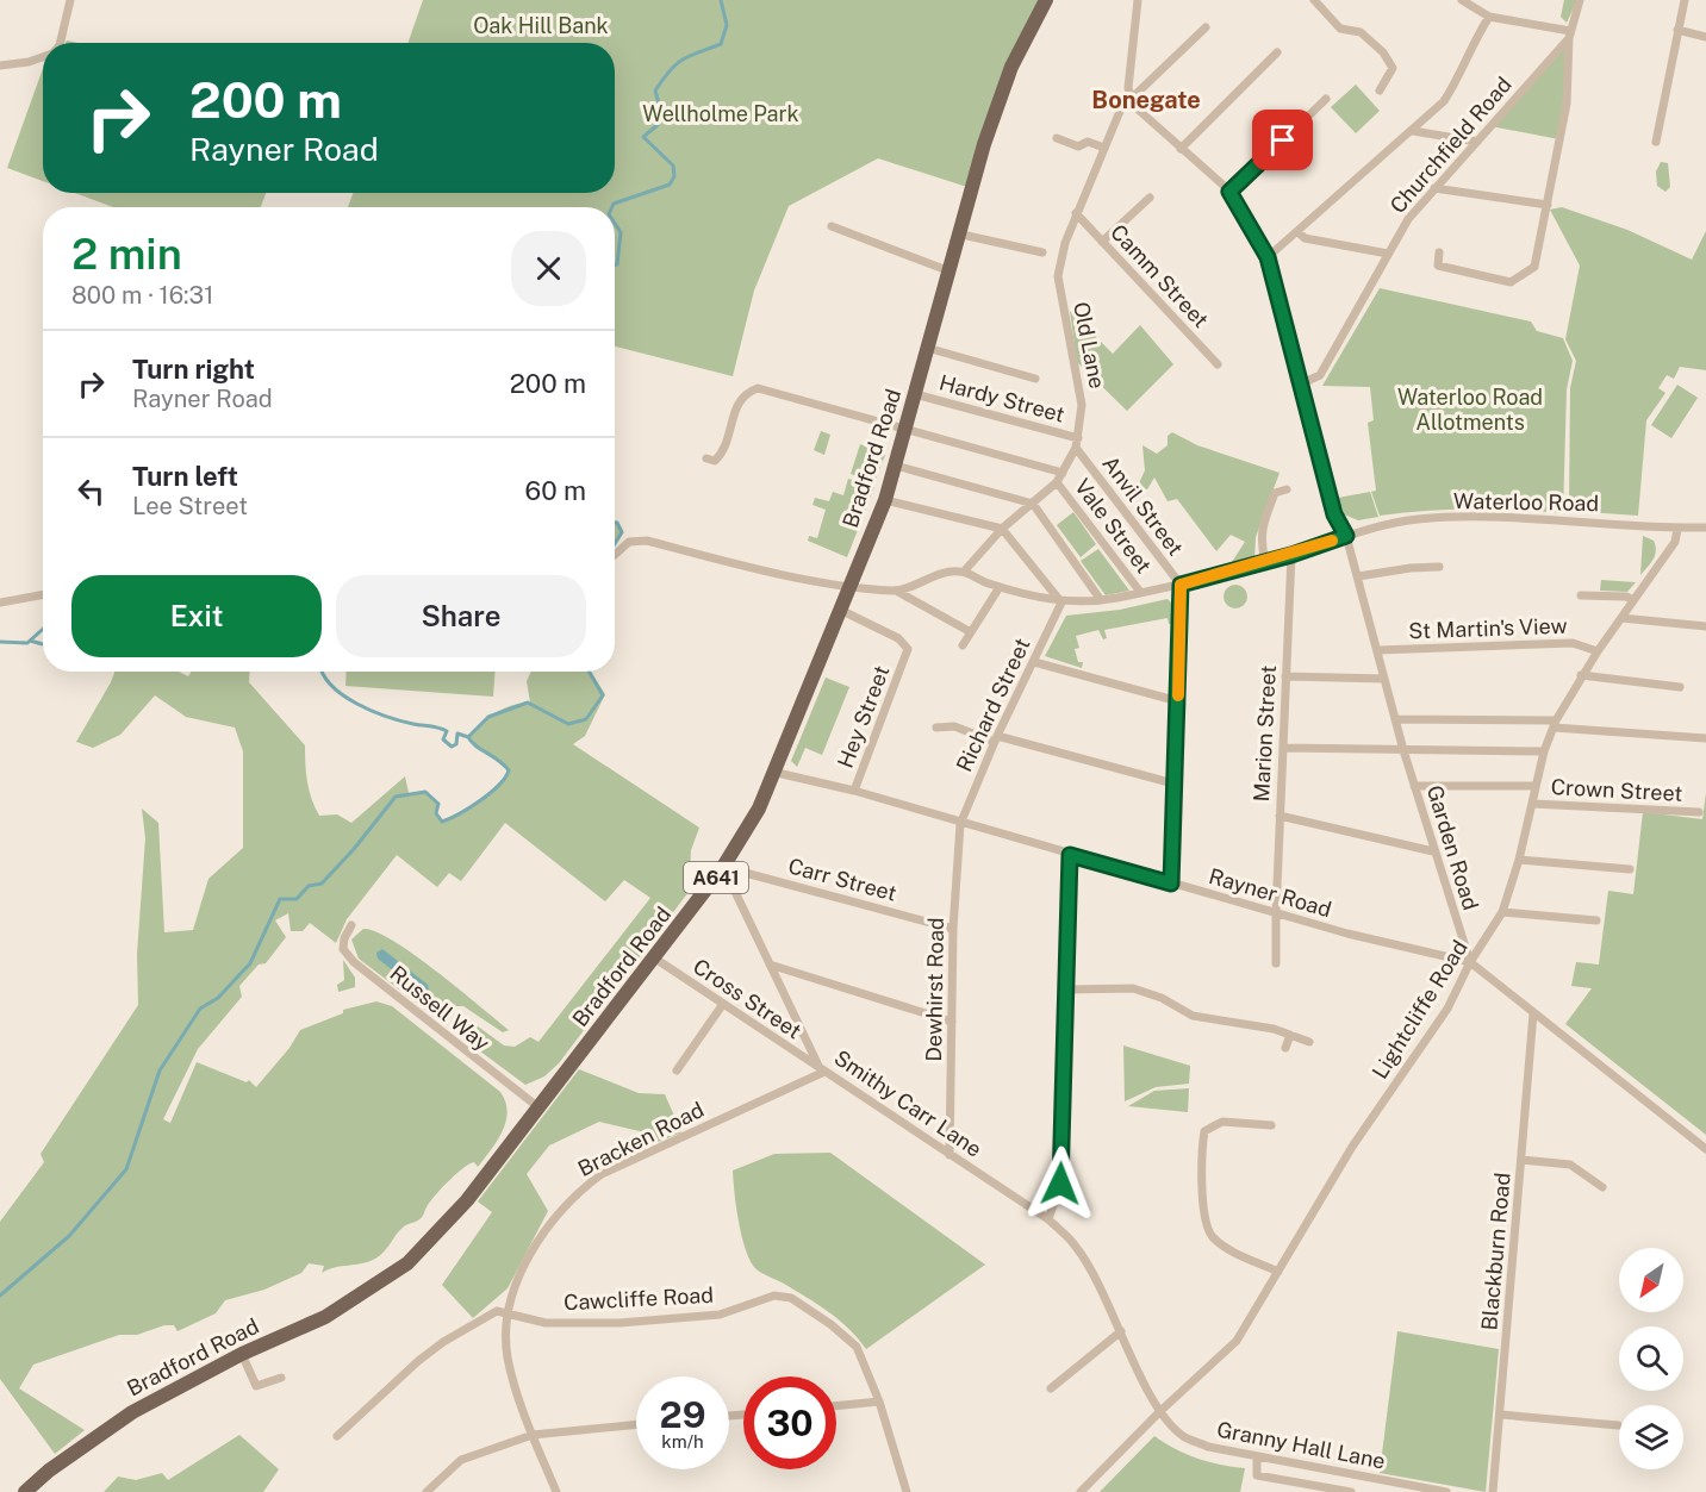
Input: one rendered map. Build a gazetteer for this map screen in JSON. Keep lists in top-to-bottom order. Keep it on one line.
{"streets":{"main road":["Bradford Road","A641"],"street":["Churchfield Road","Camm Street","Old Lane","Hardy Street","Waterloo Road","Anvil Street","Vale Street","St Martin's View","Richard Street","Hey Street","Marion Street","Crown Street","Garden Road","Carr Street","Rayner Road","Dewhirst Road","Cross Street","Russell Way","Lightcliffe Road","Smithy Carr Lane","Bracken Road","Blackburn Road","Cawcliffe Road","Granny Hall Lane"]},"crossings":[["Churchfield Road","Garden Road"],["Camm Street","Old Lane"],["Old Lane","Hardy Street"],["Old Lane","Waterloo Road"],["Old Lane","Anvil Street"],["Old Lane","Vale Street"],["Old Lane","Garden Road"],["Hardy Street","Bradford Road"],["Bradford Road","Hey Street"],["Bradford Road","Carr Street"],["Bradford Road","Rayner Road"],["Bradford Road","Cross Street"],["Bradford Road","Russell Way"],["Bradford Road","Smithy Carr Lane"],["Waterloo Road","Anvil Street"],["Waterloo Road","Vale Street"],["Waterloo Road","Richard Street"],["Waterloo Road","Marion Street"],["Waterloo Road","Garden Road"],["Waterloo Road","Lightcliffe Road"],["St Martin's View","Garden Road"],["St Martin's View","Lightcliffe Road"],["Richard Street","Rayner Road"],["Richard Street","Dewhirst Road"],["Hey Street","Rayner Road"],["Marion Street","Rayner Road"],["Crown Street","Lightcliffe Road"],["Garden Road","Rayner Road"],["Garden Road","Lightcliffe Road"],["Carr Street","Dewhirst Road"],["Carr Street","Smithy Carr Lane"],["Rayner Road","Dewhirst Road"],["Rayner Road","Lightcliffe Road"],["Dewhirst Road","Smithy Carr Lane"],["Cross Street","Smithy Carr Lane"],["Cross Street","Bracken Road"],["Lightcliffe Road","Smithy Carr Lane"],["Lightcliffe Road","Granny Hall Lane"],["Smithy Carr Lane","Bracken Road"],["Smithy Carr Lane","Granny Hall Lane"],["Bracken Road","Cawcliffe Road"]],"districts":["Bonegate"],"parks":["Oak Hill Bank","Wellholme Park","Waterloo Road Allotments"],"north":"bottom left","page":{"turn":["200 m","Rayner Road"],"heading":["2 min","800 m · 16:31"],"list":[{"name":"Turn right","note":"Rayner Road","value":"200 m"},{"name":"Turn left","note":"Lee Street","value":"60 m"}],"buttons":["Exit","Share"],"speed":"29 km/h","limit":"30"}}
